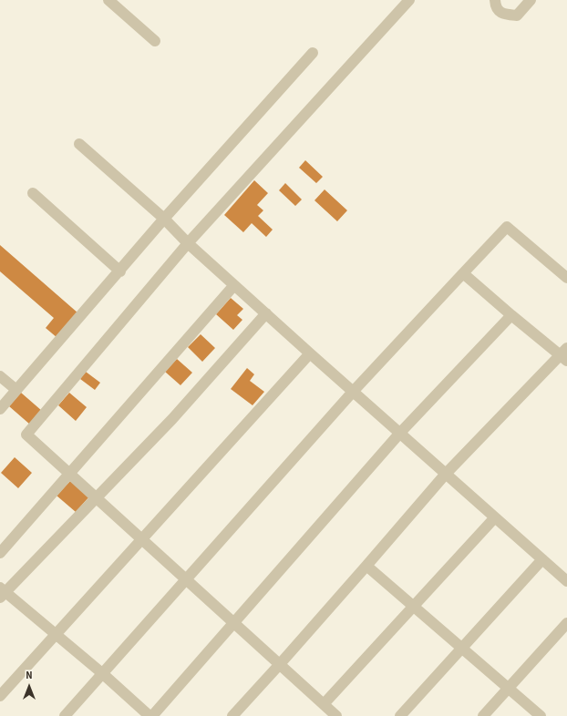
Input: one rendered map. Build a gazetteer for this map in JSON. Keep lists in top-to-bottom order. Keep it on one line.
{"north":"top"}
